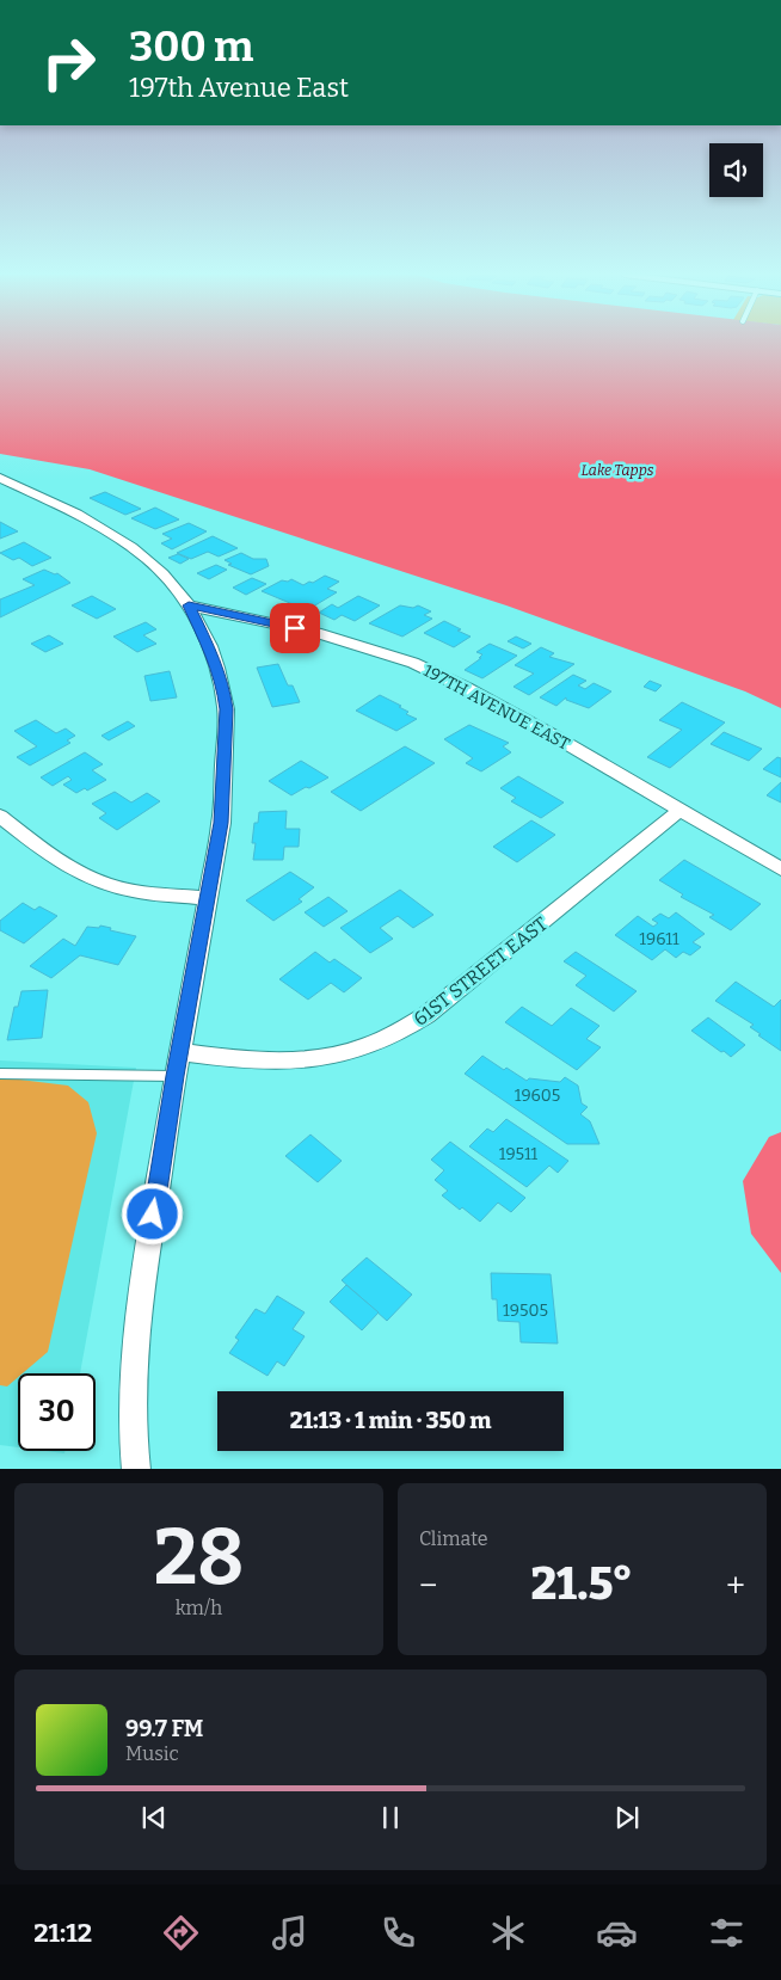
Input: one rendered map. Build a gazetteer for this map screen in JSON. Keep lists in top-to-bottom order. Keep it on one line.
{"streets":{"street":["197TH AVENUE EAST","61ST STREET EAST"]},"crossings":[["197TH AVENUE EAST","61ST STREET EAST"]],"water":["Lake Tapps"],"house_numbers":["19611","19605","19511","19505"],"page":{"turn":["300 m","197th Avenue East"],"limit":"30","trip":"21:13 · 1 min · 350 m","tile":[["28","km/h"],"Climate"],"heat":["−","21.5°","+"],"song":["99.7 FM","Music"],"tabs":"21:12"}}
